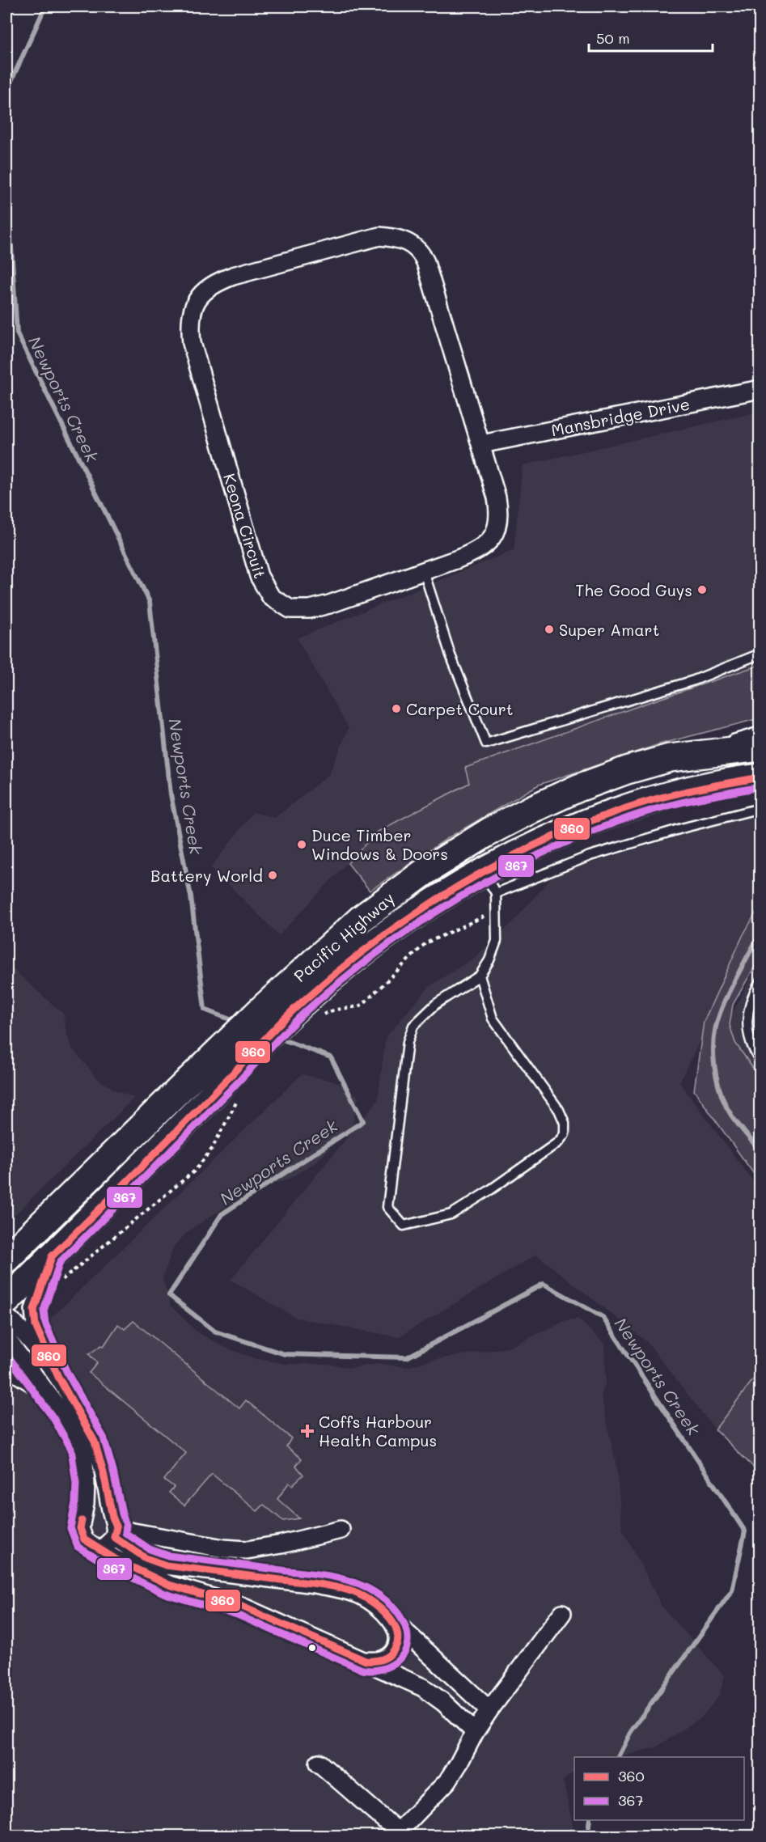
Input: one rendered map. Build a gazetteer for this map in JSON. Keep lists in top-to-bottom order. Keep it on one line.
{"streets":{"highway":["Pacific Highway"],"street":["Mansbridge Drive","Keona Circuit"]},"crossings":[["Mansbridge Drive","Keona Circuit"]],"water":["Newports Creek"],"places":{"other":["The Good Guys","Super Amart","Carpet Court","Duce Timber Windows & Doors","Battery World"],"health":["Coffs Harbour Health Campus"]},"lines":["transit line 360","transit line 367"],"legend":["360","367"],"scale_bar":"50 m"}
